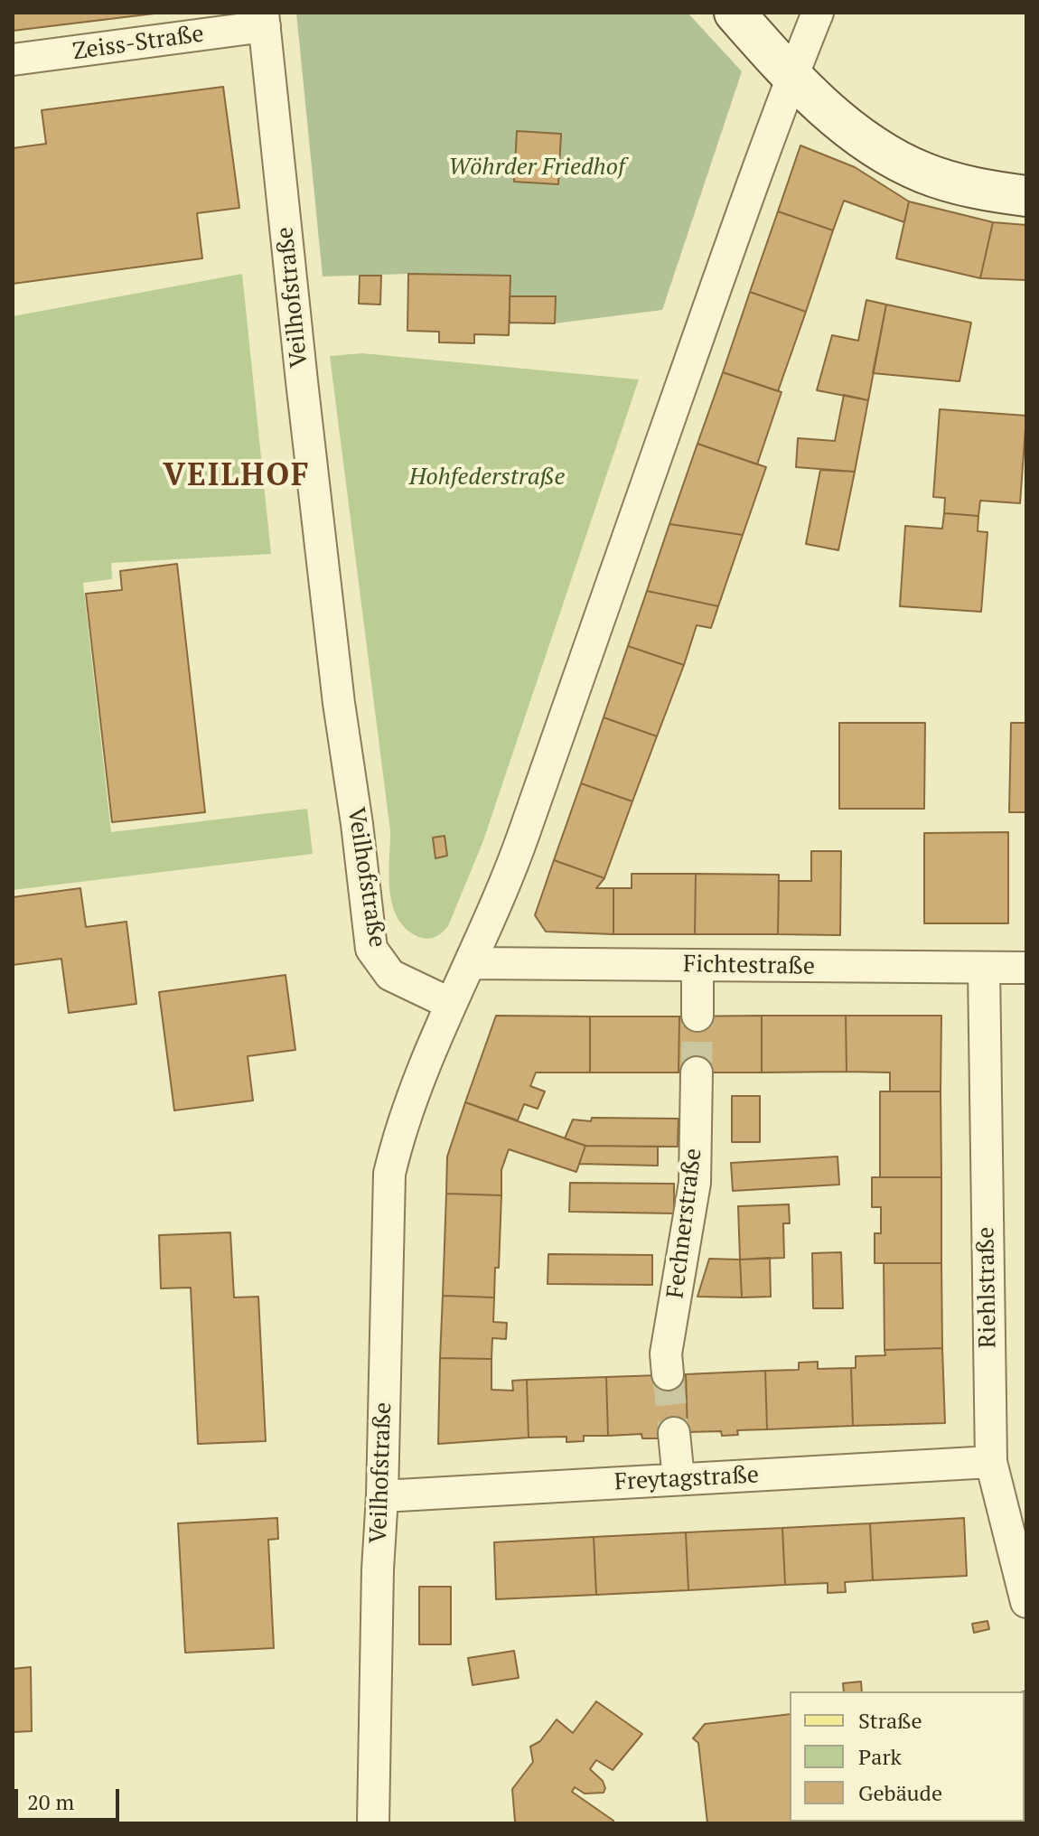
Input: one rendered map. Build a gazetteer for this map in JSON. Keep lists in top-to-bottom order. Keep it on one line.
{"streets":{"street":["Zeiss-Straße","Veilhofstraße","Fichtestraße","Fechnerstraße","Riehlstraße","Freytagstraße"]},"crossings":[["Zeiss-Straße","Veilhofstraße"],["Veilhofstraße","Freytagstraße"],["Fichtestraße","Riehlstraße"],["Riehlstraße","Freytagstraße"]],"districts":["VEILHOF"],"parks":["Wöhrder Friedhof","Hohfederstraße"],"legend":["Straße","Park","Gebäude"],"scale_bar":"20 m"}
